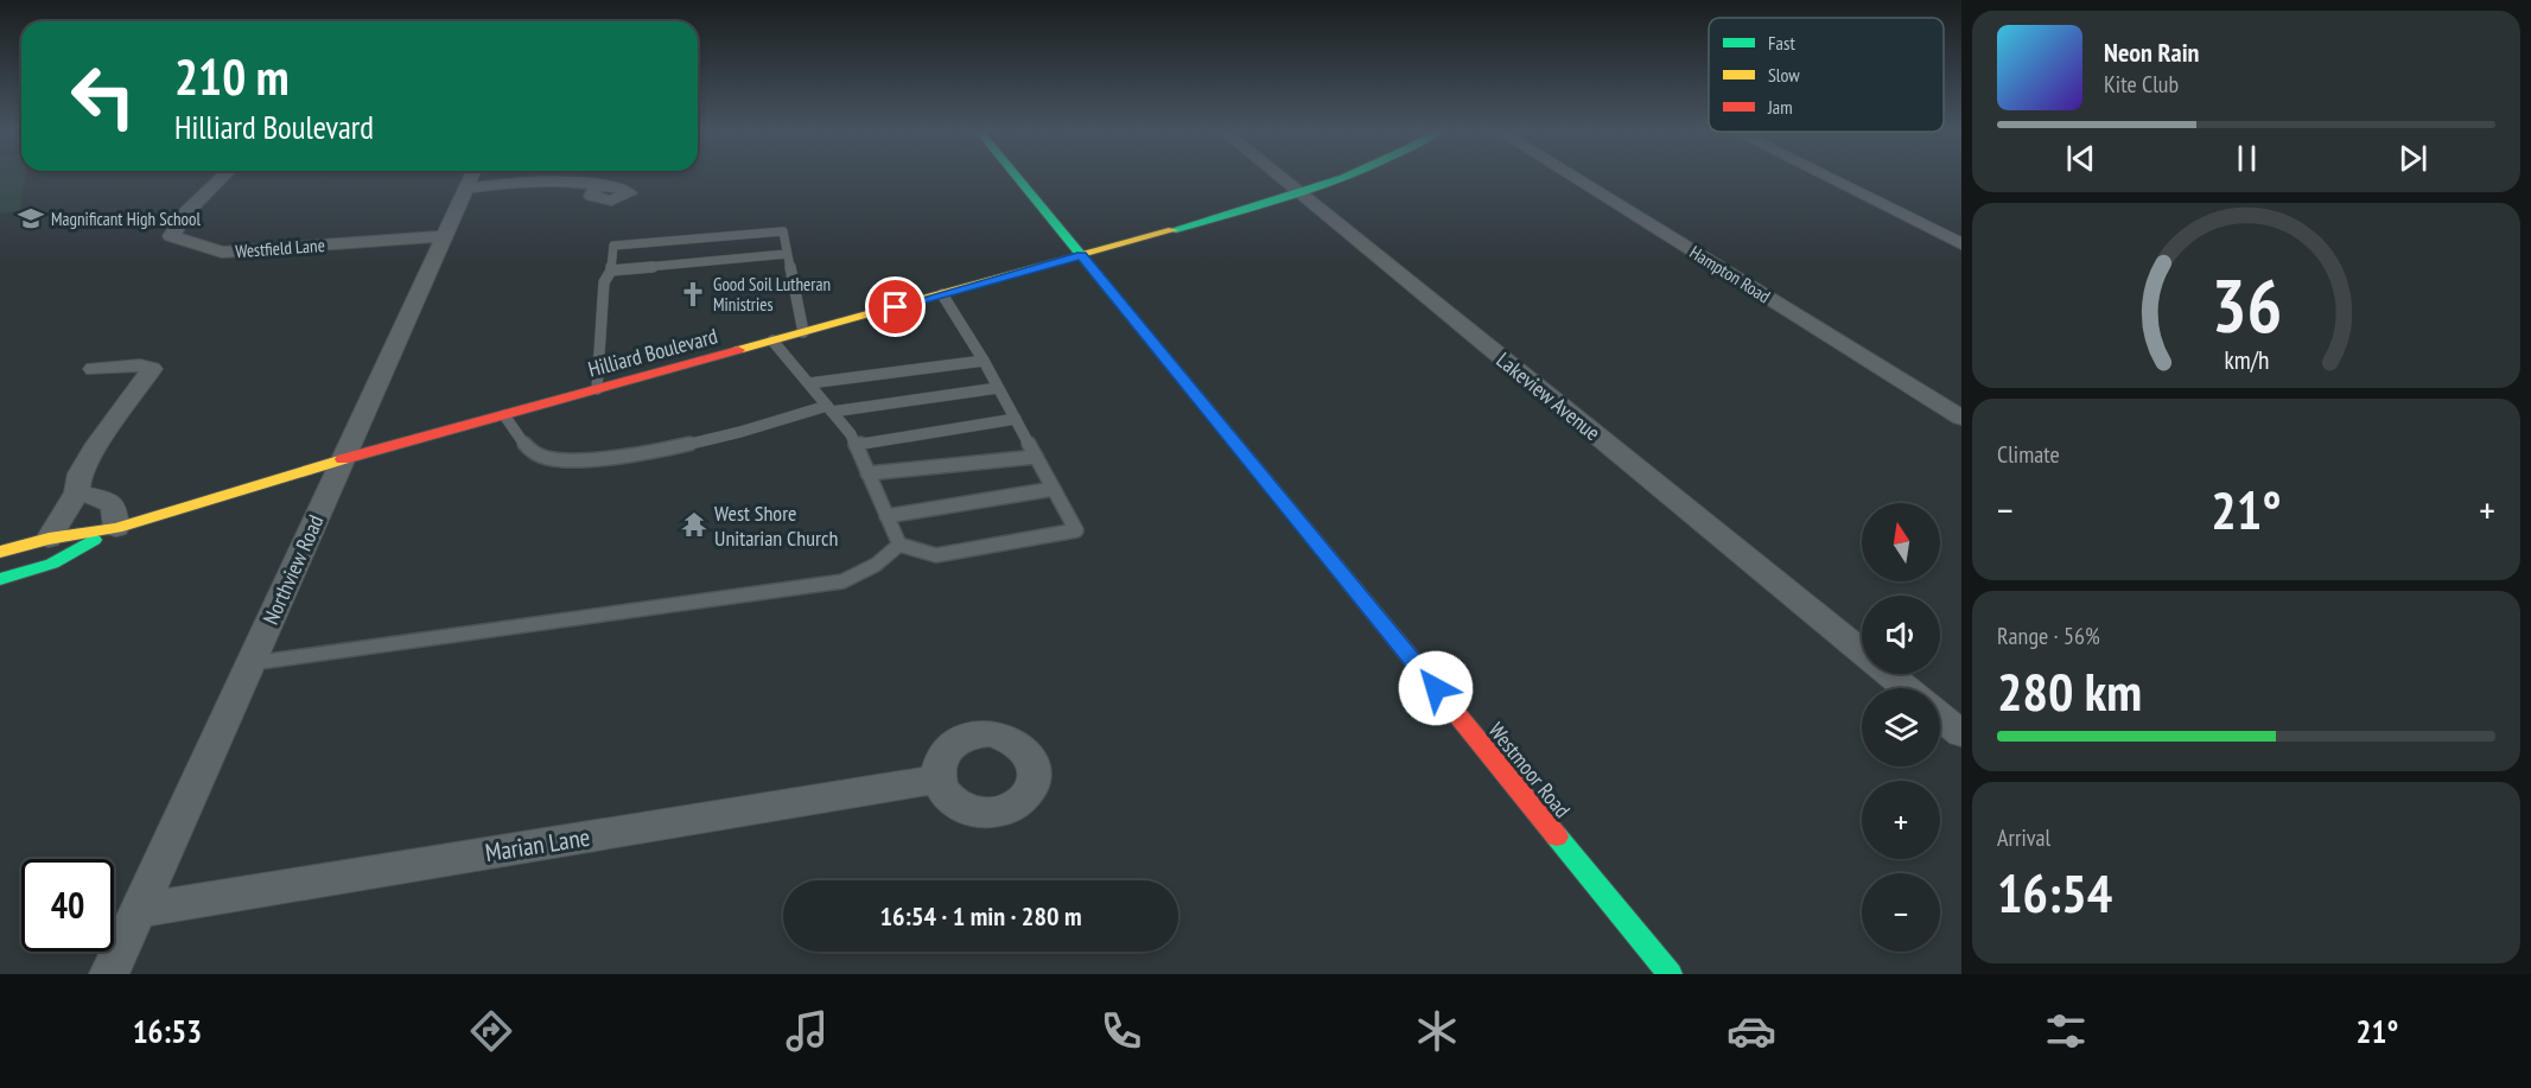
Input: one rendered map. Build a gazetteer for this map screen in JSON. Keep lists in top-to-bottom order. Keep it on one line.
{"streets":{"main road":["Hilliard Boulevard","Westmoor Road"],"street":["Westfield Lane","Hampton Road","Lakeview Avenue","Northview Road","Marian Lane"]},"crossings":[["Westfield Lane","Northview Road"],["Hilliard Boulevard","Lakeview Avenue"],["Hilliard Boulevard","Northview Road"],["Hilliard Boulevard","Westmoor Road"],["Northview Road","Marian Lane"]],"places":{"school or university":["Magnificant High School"],"church":["Good Soil Lutheran Ministries"],"temple":["West Shore Unitarian Church"]},"legend":["Fast","Slow","Jam"],"north":"top","page":{"turn":["210 m","Hilliard Boulevard"],"song":["Neon Rain","Kite Club"],"tile":["Climate",["Range · 56%","280 km"],["Arrival","16:54"]],"heat":["−","21°","+"],"map_buttons":["+","−"],"limit":"40","trip":"16:54 · 1 min · 280 m","tabs":["16:53","21°"],"gauge":["36","km/h"]}}
